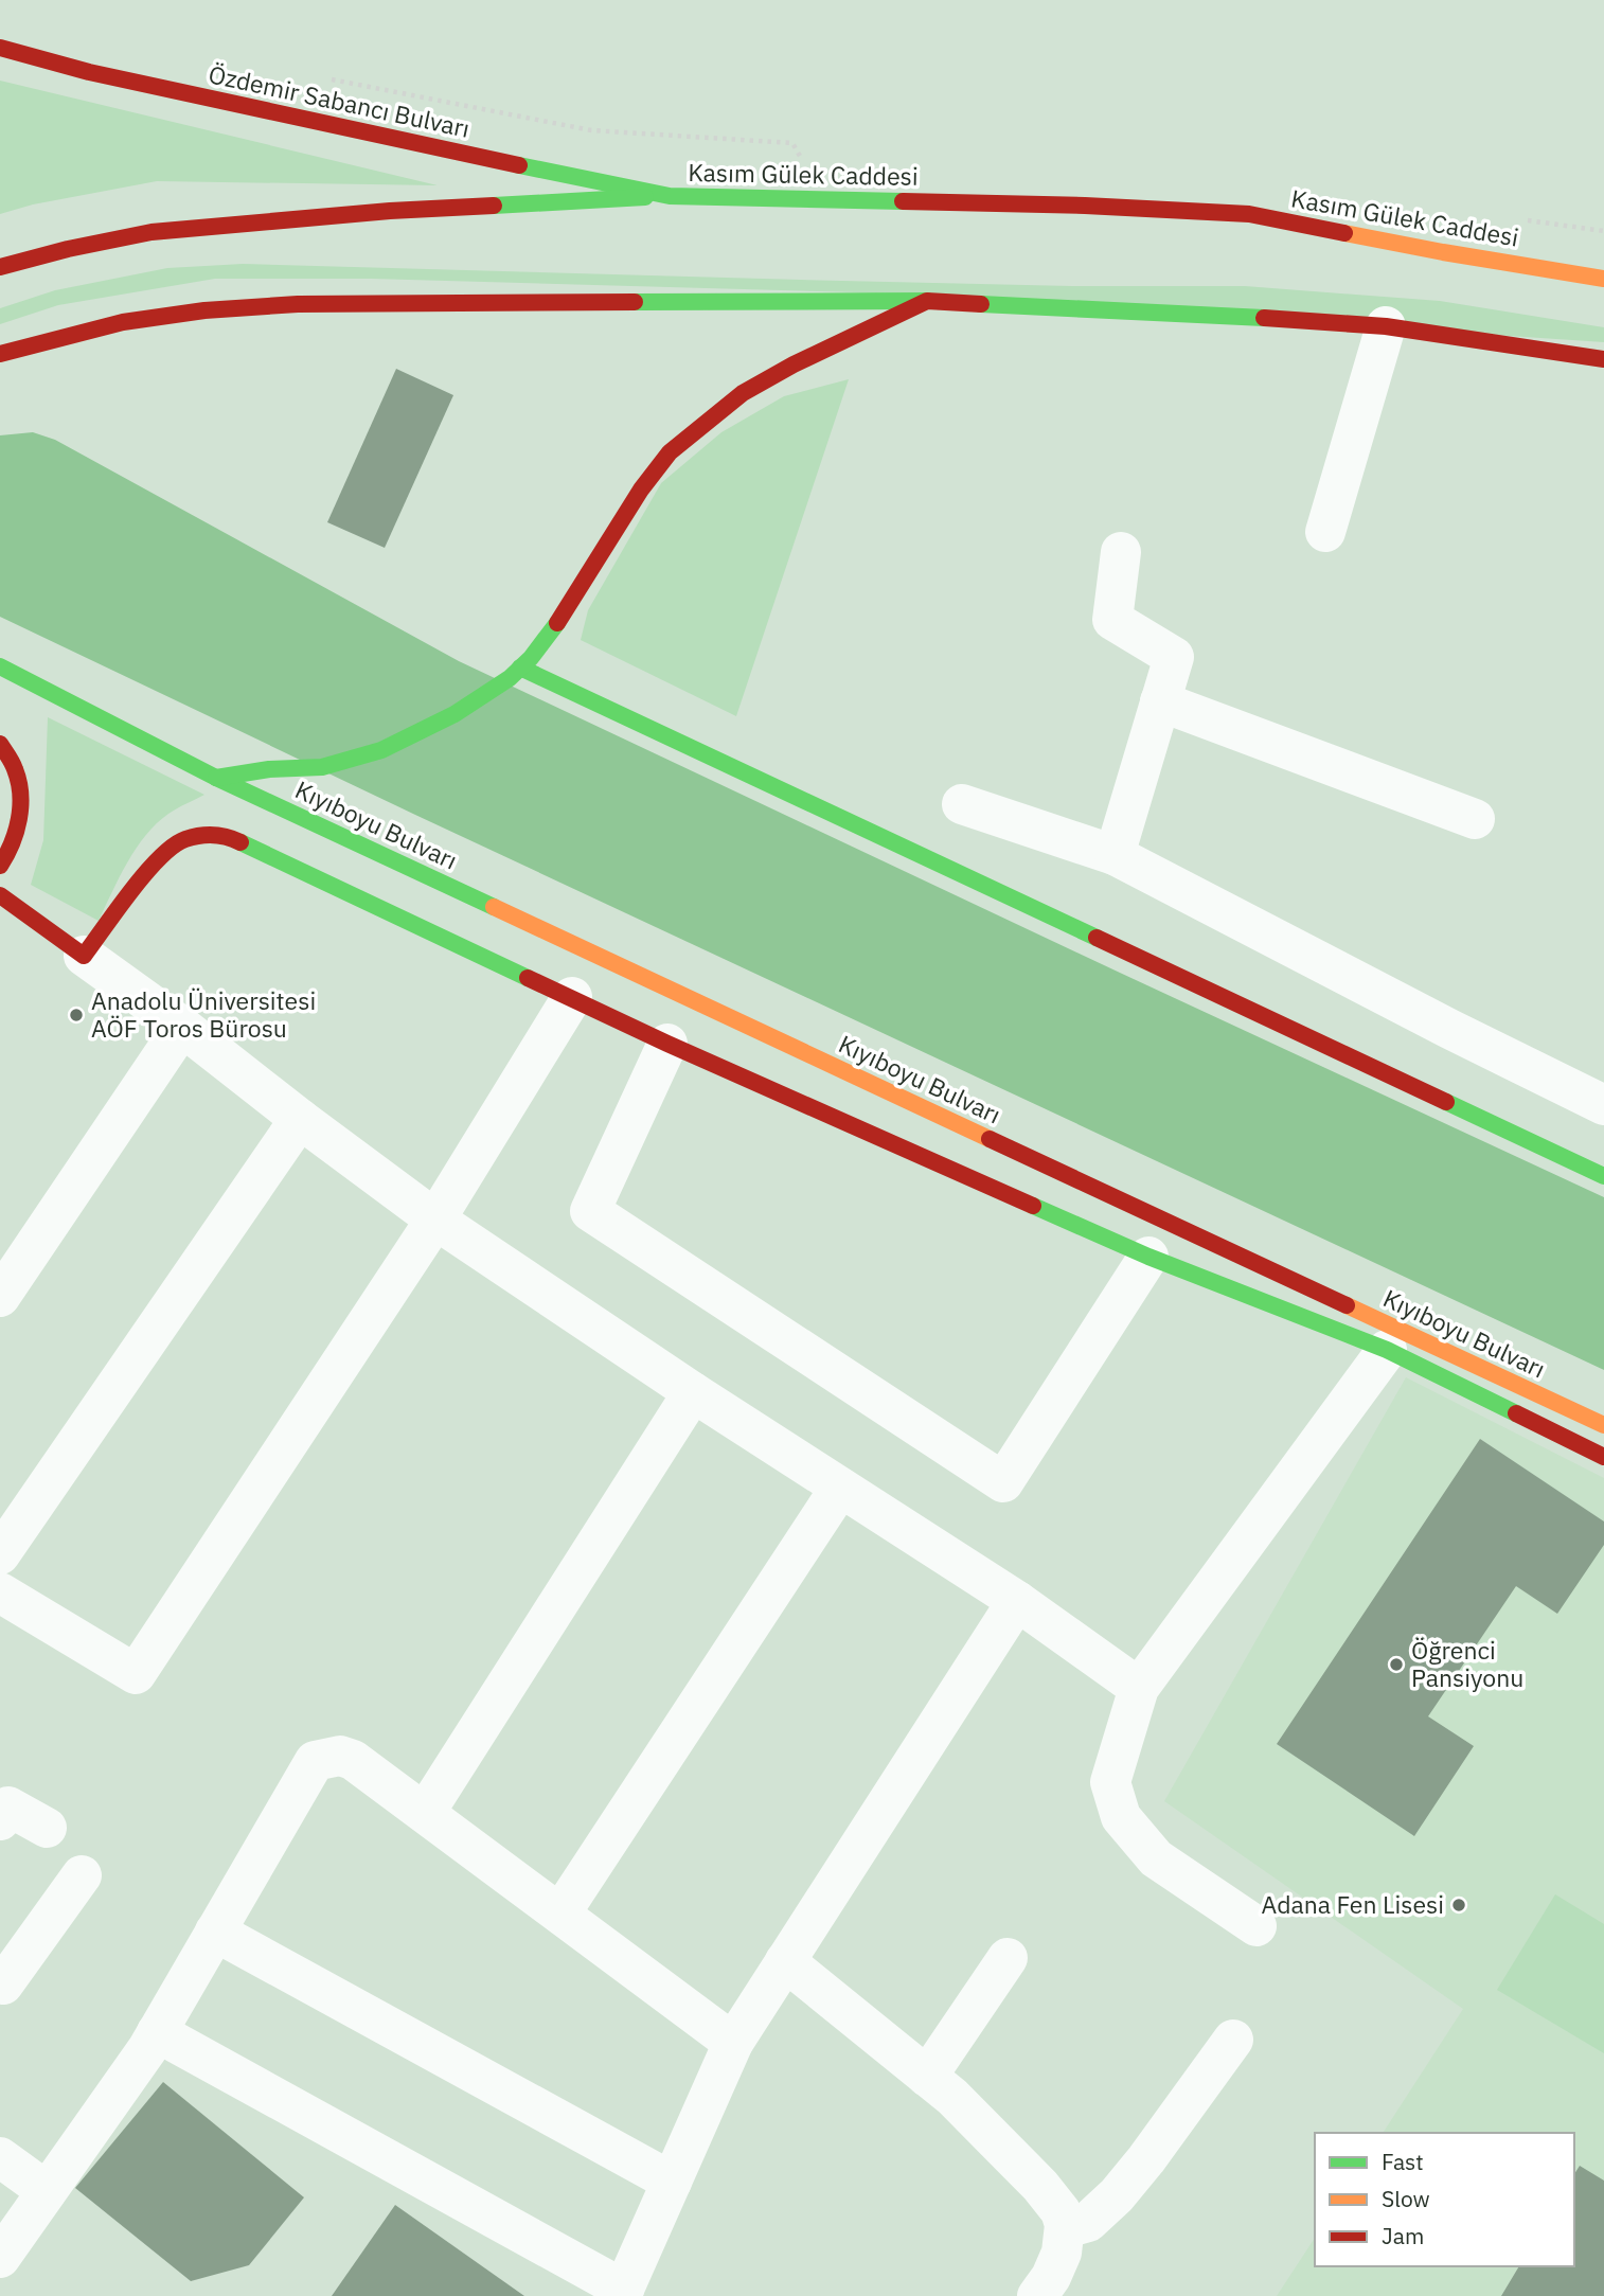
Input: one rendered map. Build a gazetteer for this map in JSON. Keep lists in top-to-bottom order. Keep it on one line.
{"streets":{"main road":["Özdemir Sabancı Bulvarı","Kasım Gülek Caddesi","Kıyıboyu Bulvarı"]},"crossings":[["Özdemir Sabancı Bulvarı","Kasım Gülek Caddesi"]],"places":["Anadolu Üniversitesi AÖF Toros Bürosu","Öğrenci Pansiyonu","Adana Fen Lisesi"],"legend":["Fast","Slow","Jam"]}
